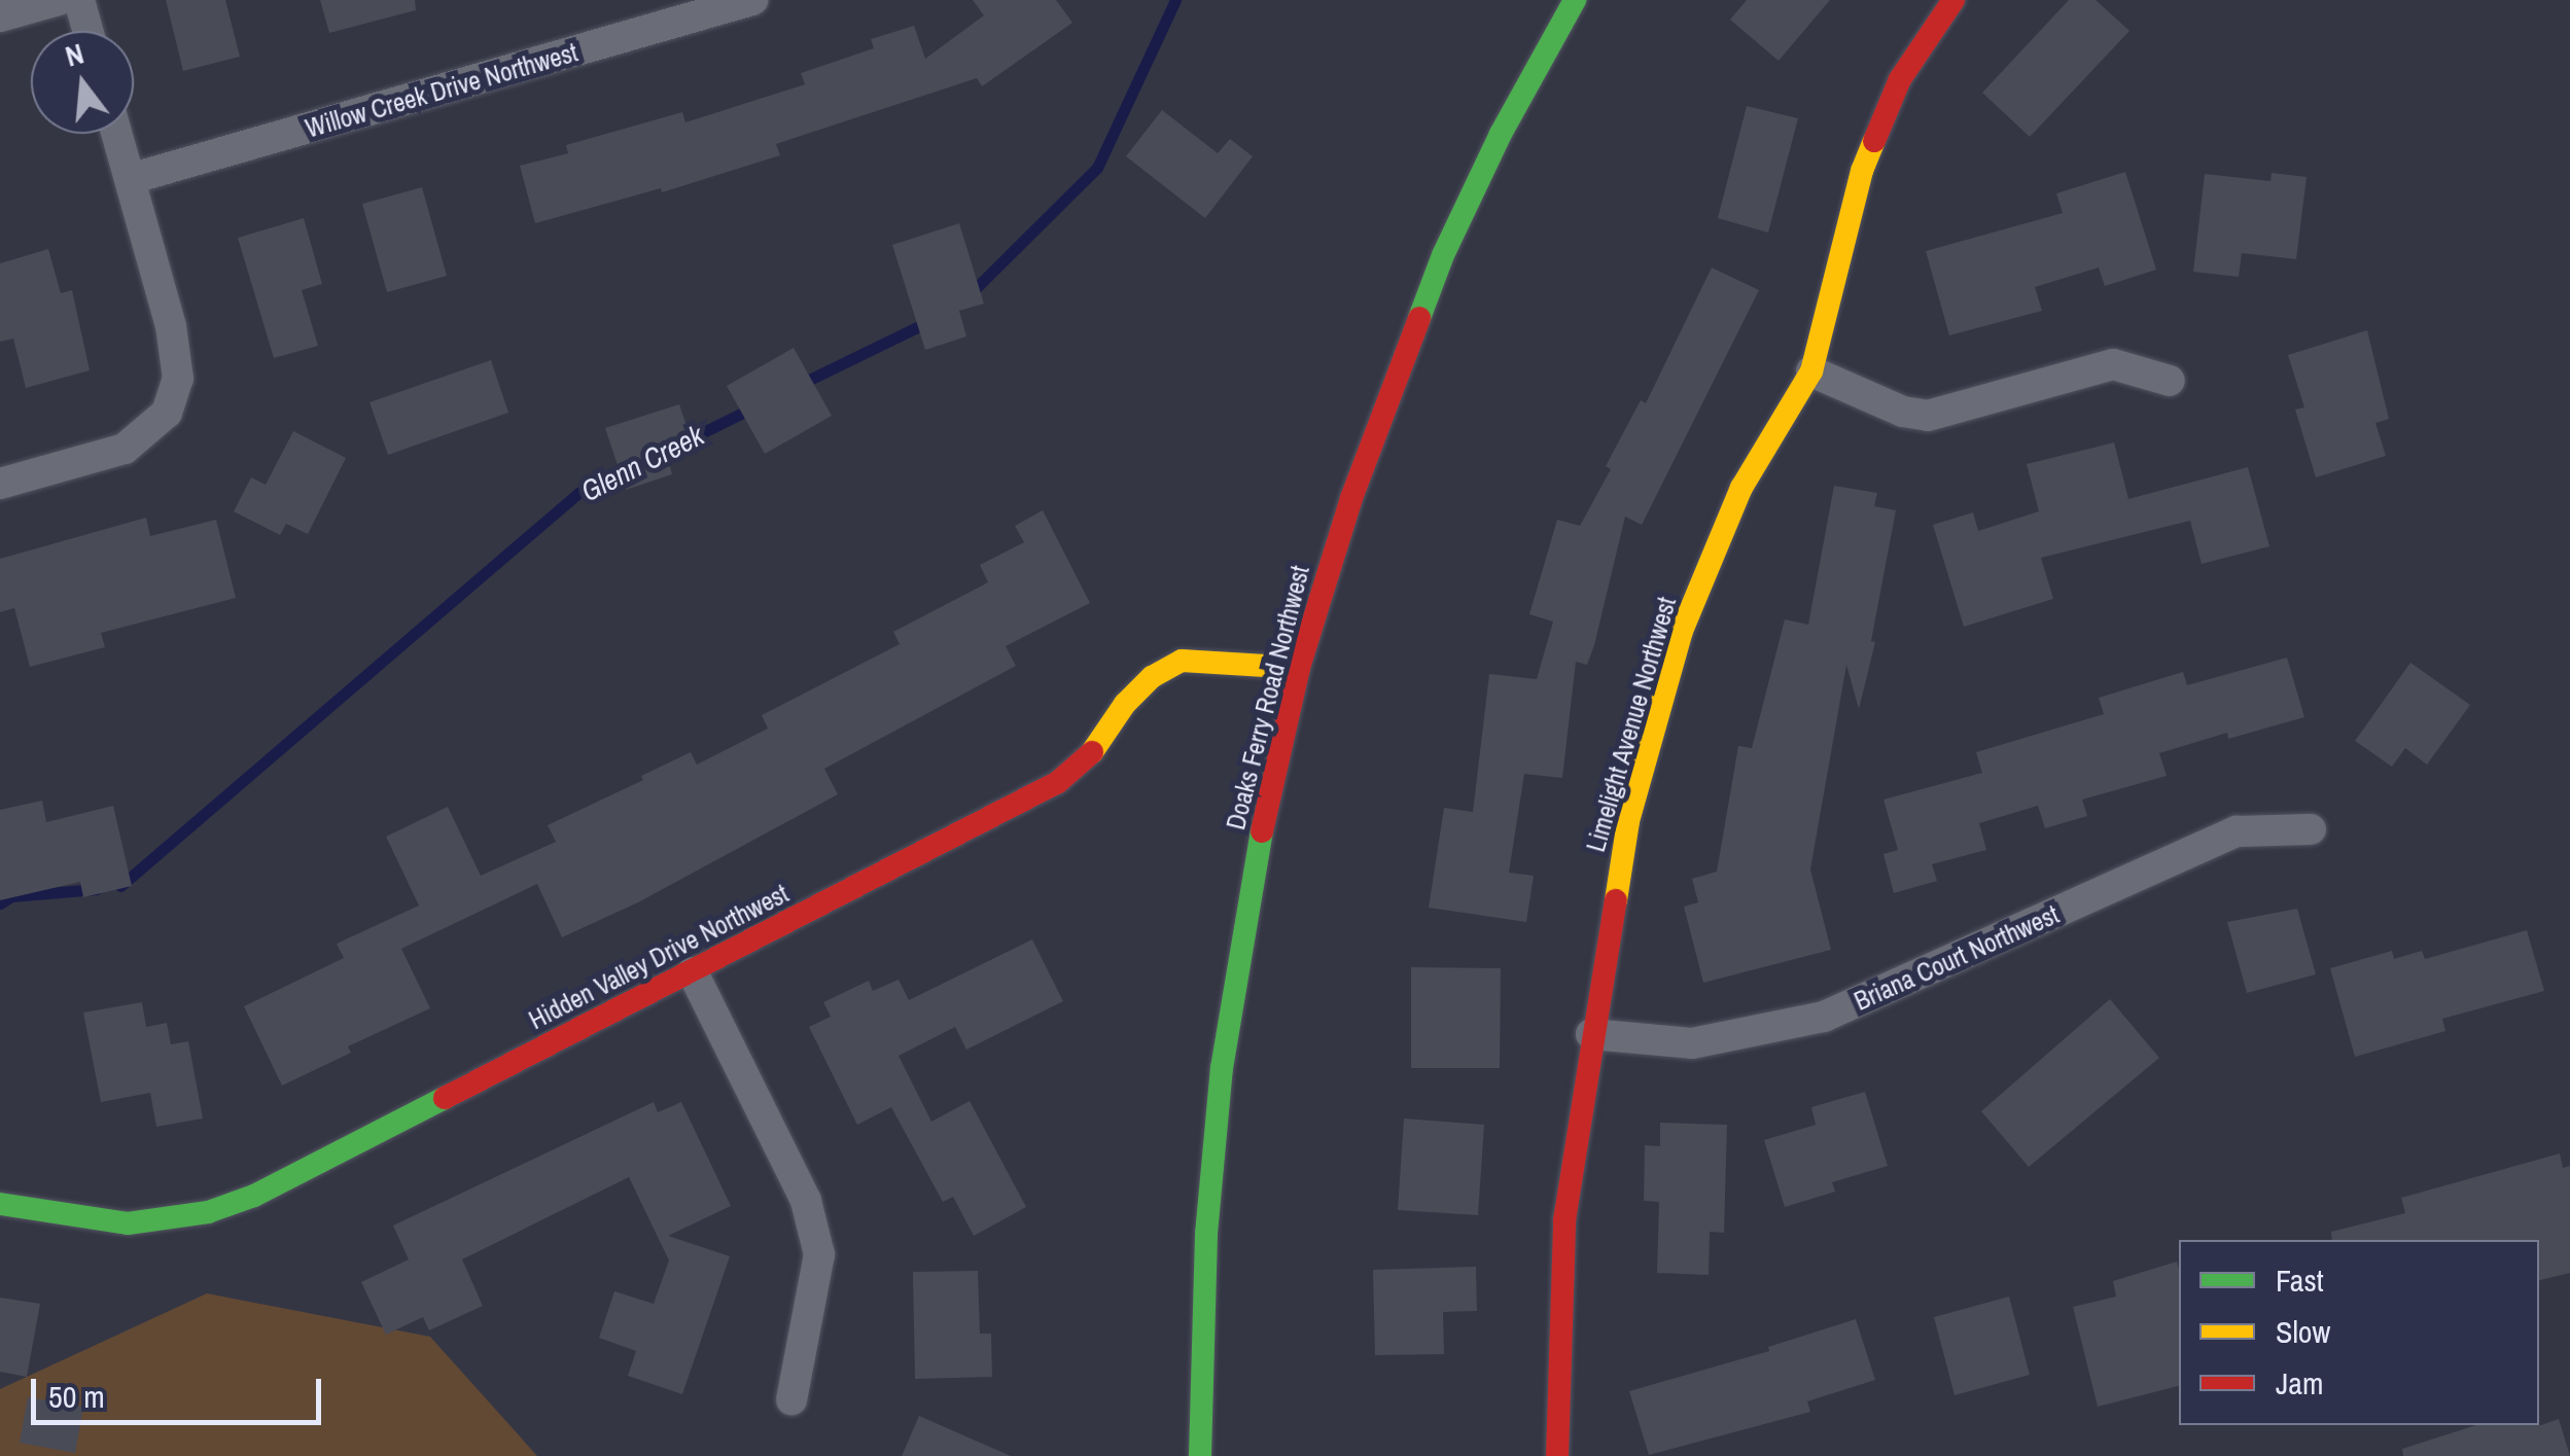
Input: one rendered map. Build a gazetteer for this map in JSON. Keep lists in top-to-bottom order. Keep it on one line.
{"streets":{"street":["Willow Creek Drive Northwest","Doaks Ferry Road Northwest","Limelight Avenue Northwest","Hidden Valley Drive Northwest","Briana Court Northwest"]},"crossings":[["Doaks Ferry Road Northwest","Hidden Valley Drive Northwest"],["Limelight Avenue Northwest","Briana Court Northwest"]],"water":["Glenn Creek"],"legend":["Fast","Slow","Jam"],"scale_bar":"50 m","north":"top"}
